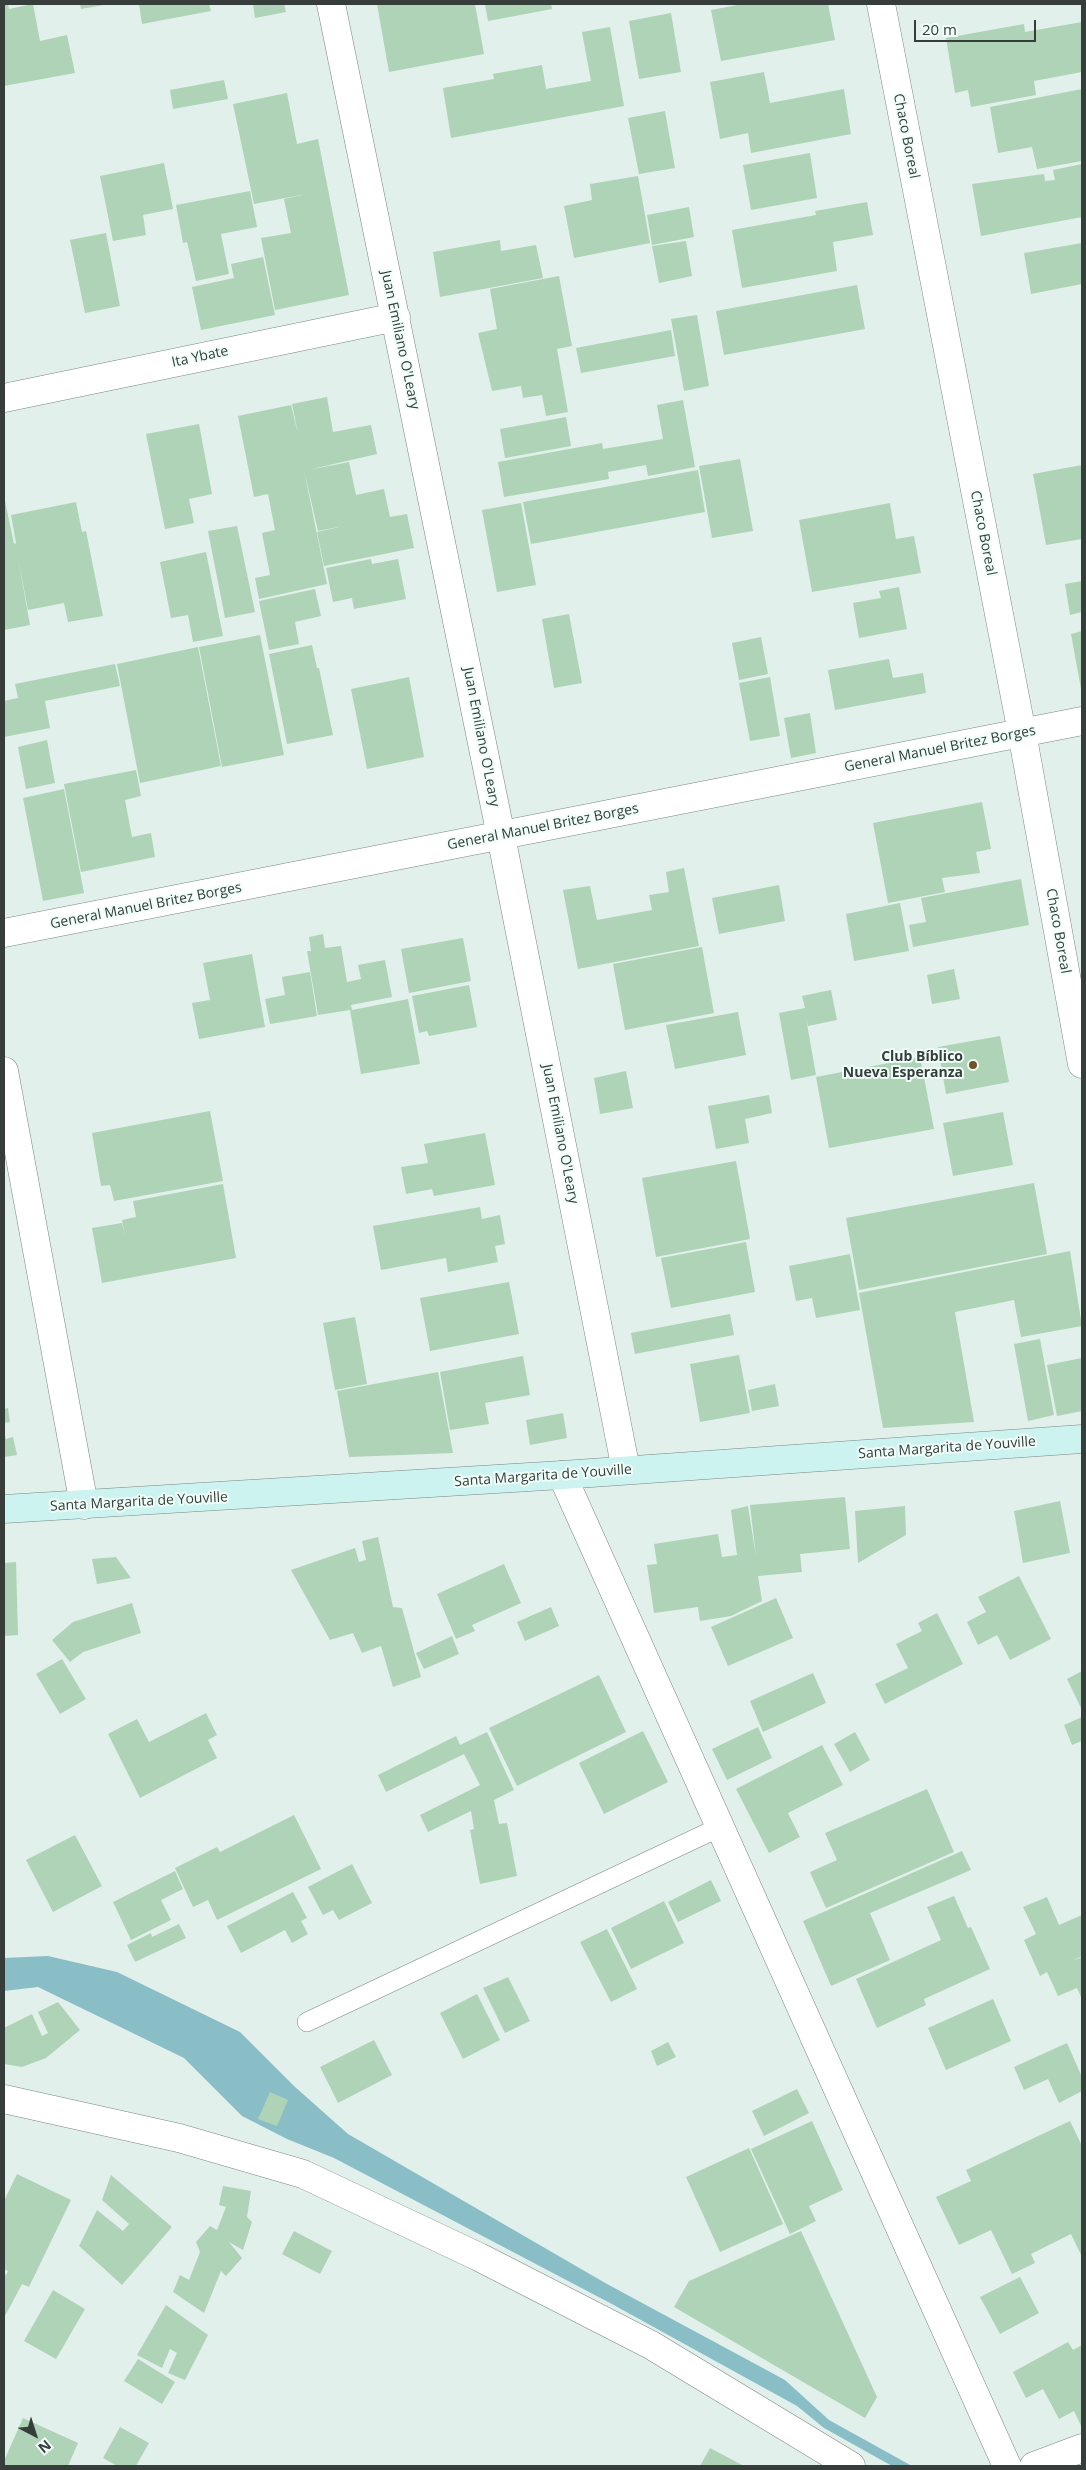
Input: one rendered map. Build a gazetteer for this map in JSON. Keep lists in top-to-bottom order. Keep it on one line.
{"streets":{"main road":["Santa Margarita de Youville"],"street":["Chaco Boreal","Juan Emiliano O'Leary","Ita Ybate","General Manuel Britez Borges"]},"crossings":[["Chaco Boreal","General Manuel Britez Borges"],["Juan Emiliano O'Leary","Ita Ybate"],["Juan Emiliano O'Leary","General Manuel Britez Borges"],["Juan Emiliano O'Leary","Santa Margarita de Youville"]],"places":["Club Bíblico Nueva Esperanza"],"scale_bar":"20 m","north":"bottom right"}
